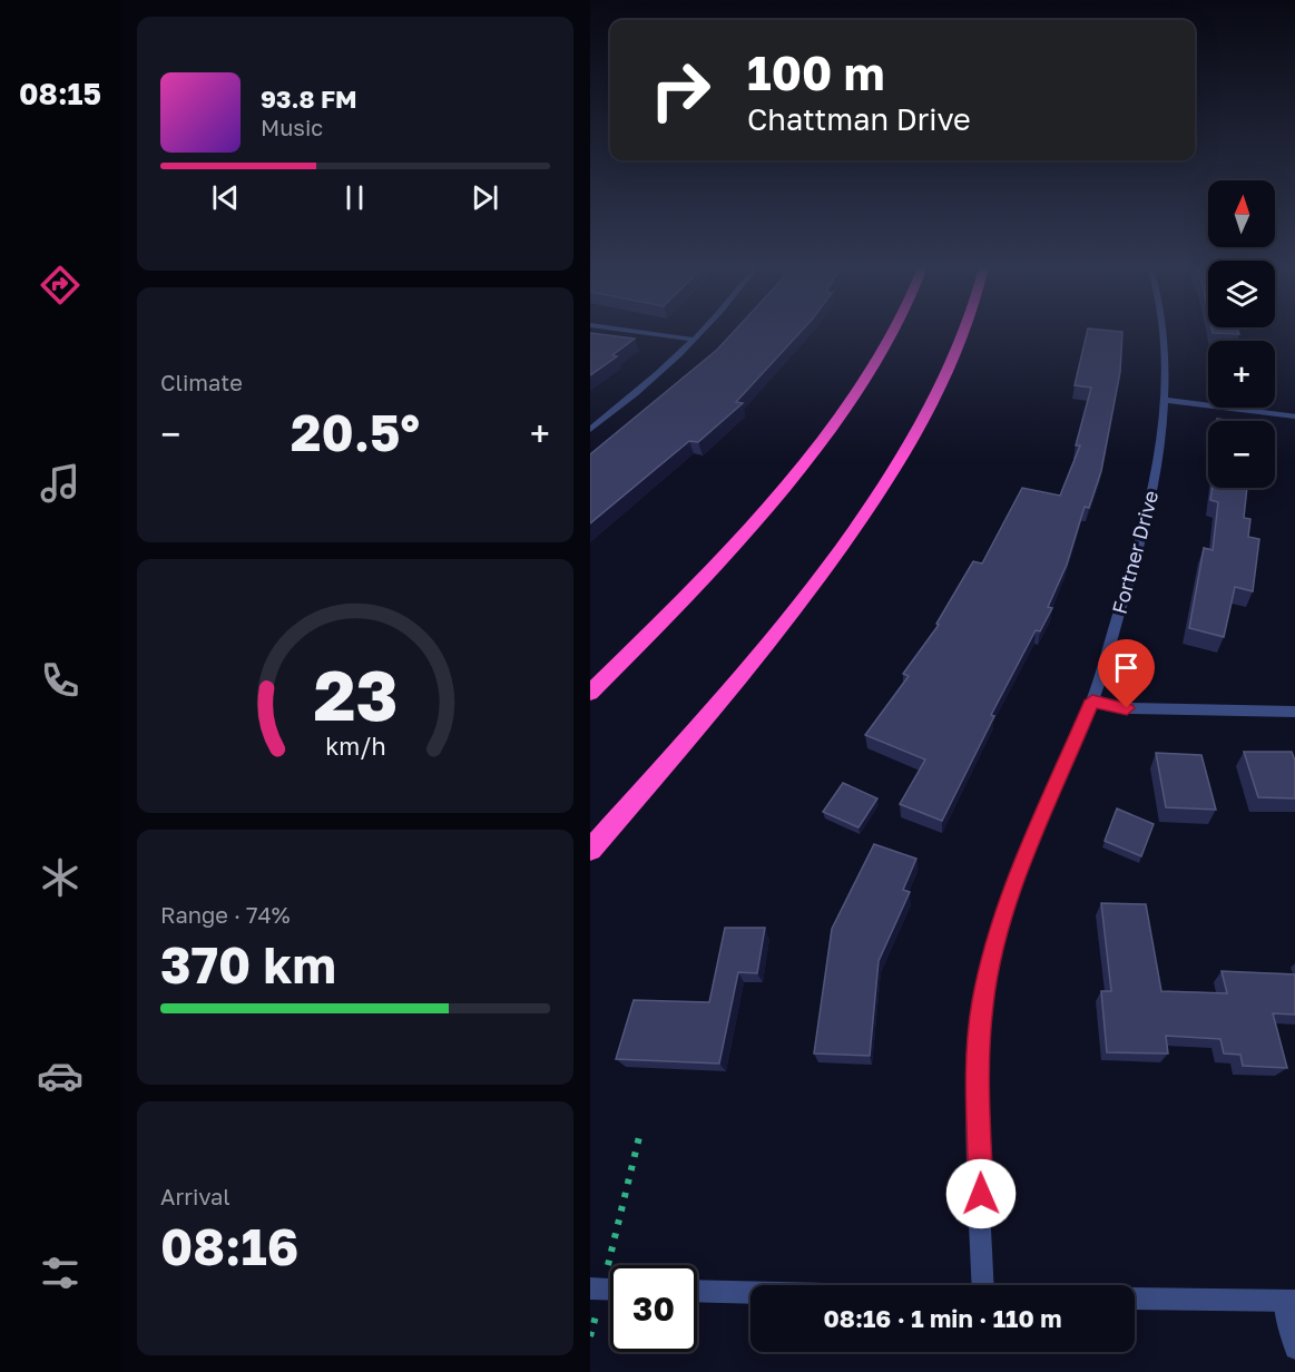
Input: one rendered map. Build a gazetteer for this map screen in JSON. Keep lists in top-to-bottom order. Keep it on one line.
{"streets":{"street":["Fortner Drive"]},"north":"top","page":{"tabs":"08:15","turn":["100 m","Chattman Drive"],"song":["93.8 FM","Music"],"map_buttons":["+","−"],"tile":["Climate",["Range · 74%","370 km"],["Arrival","08:16"]],"heat":["−","20.5°","+"],"limit":"30","trip":"08:16 · 1 min · 110 m","gauge":["23","km/h"]}}
